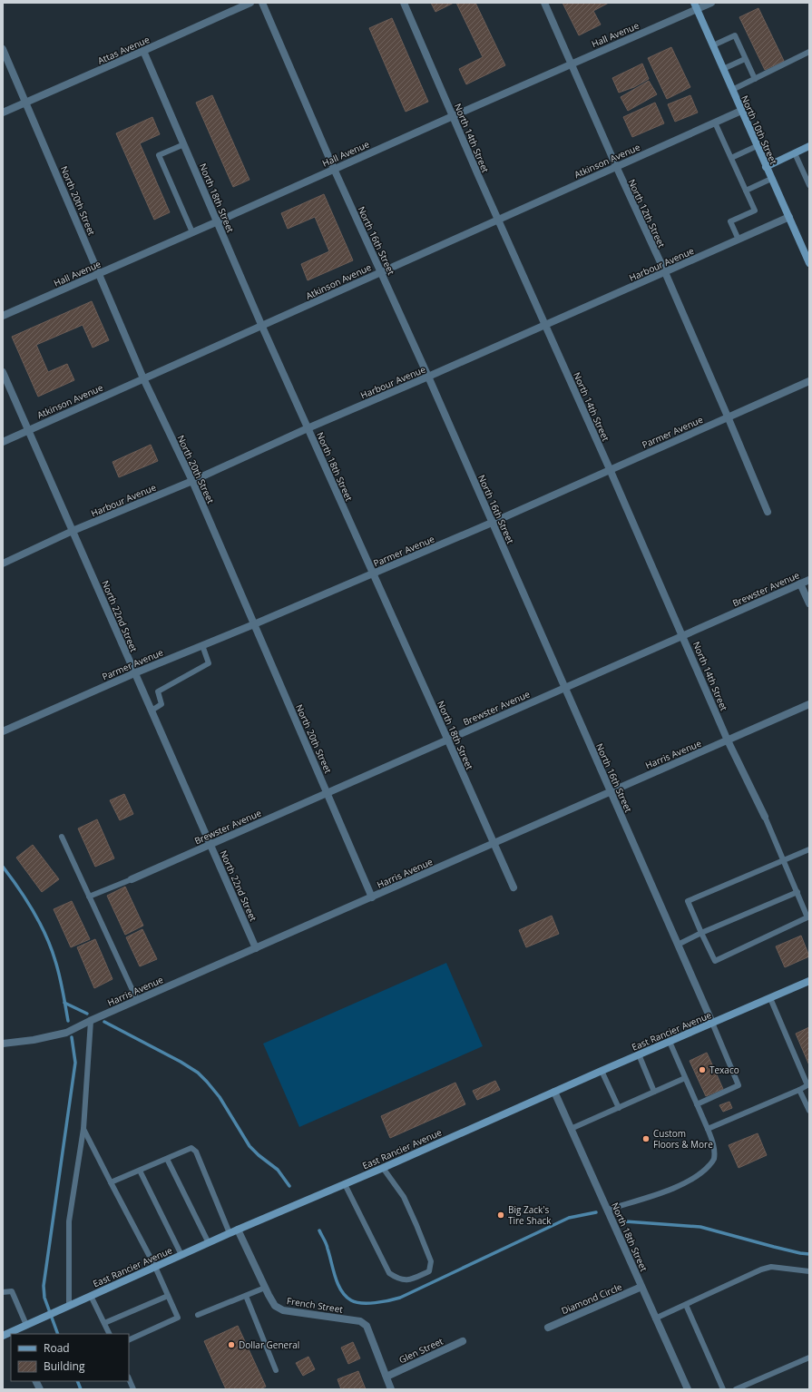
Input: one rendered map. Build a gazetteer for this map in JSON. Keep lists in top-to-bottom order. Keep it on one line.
{"streets":{"main road":["North 10th Street","East Rancier Avenue"],"street":["Hall Avenue","Attas Avenue","North 14th Street","Atkinson Avenue","North 18th Street","North 20th Street","North 12th Street","North 16th Street","Harbour Avenue","Parmer Avenue","Brewster Avenue","North 22nd Street","Harris Avenue","Diamond Circle","French Street","Glen Street"]},"crossings":[["Hall Avenue","North 10th Street"],["Hall Avenue","North 14th Street"],["Hall Avenue","North 18th Street"],["Hall Avenue","North 20th Street"],["Hall Avenue","North 12th Street"],["Hall Avenue","North 16th Street"],["Attas Avenue","North 18th Street"],["Attas Avenue","North 20th Street"],["North 10th Street","Atkinson Avenue"],["North 10th Street","Harbour Avenue"],["North 14th Street","Atkinson Avenue"],["North 14th Street","Harbour Avenue"],["North 14th Street","Parmer Avenue"],["North 14th Street","Brewster Avenue"],["North 14th Street","Harris Avenue"],["Atkinson Avenue","North 18th Street"],["Atkinson Avenue","North 20th Street"],["Atkinson Avenue","North 12th Street"],["Atkinson Avenue","North 16th Street"],["Atkinson Avenue","North 22nd Street"],["North 18th Street","Harbour Avenue"],["North 18th Street","Parmer Avenue"],["North 18th Street","Brewster Avenue"],["North 18th Street","Harris Avenue"],["North 18th Street","East Rancier Avenue"],["North 18th Street","Diamond Circle"],["North 20th Street","Harbour Avenue"],["North 20th Street","Parmer Avenue"],["North 20th Street","Brewster Avenue"],["North 20th Street","Harris Avenue"],["North 12th Street","Harbour Avenue"],["North 12th Street","Parmer Avenue"],["North 16th Street","Harbour Avenue"],["North 16th Street","Parmer Avenue"],["North 16th Street","Brewster Avenue"],["North 16th Street","Harris Avenue"],["North 16th Street","East Rancier Avenue"],["Harbour Avenue","North 22nd Street"],["Parmer Avenue","North 22nd Street"],["Brewster Avenue","North 22nd Street"],["North 22nd Street","Harris Avenue"],["East Rancier Avenue","French Street"],["French Street","Glen Street"]],"places":["Texaco","Custom Floors & More","Big Zack's Tire Shack","Dollar General"],"legend":["Road","Building"]}
